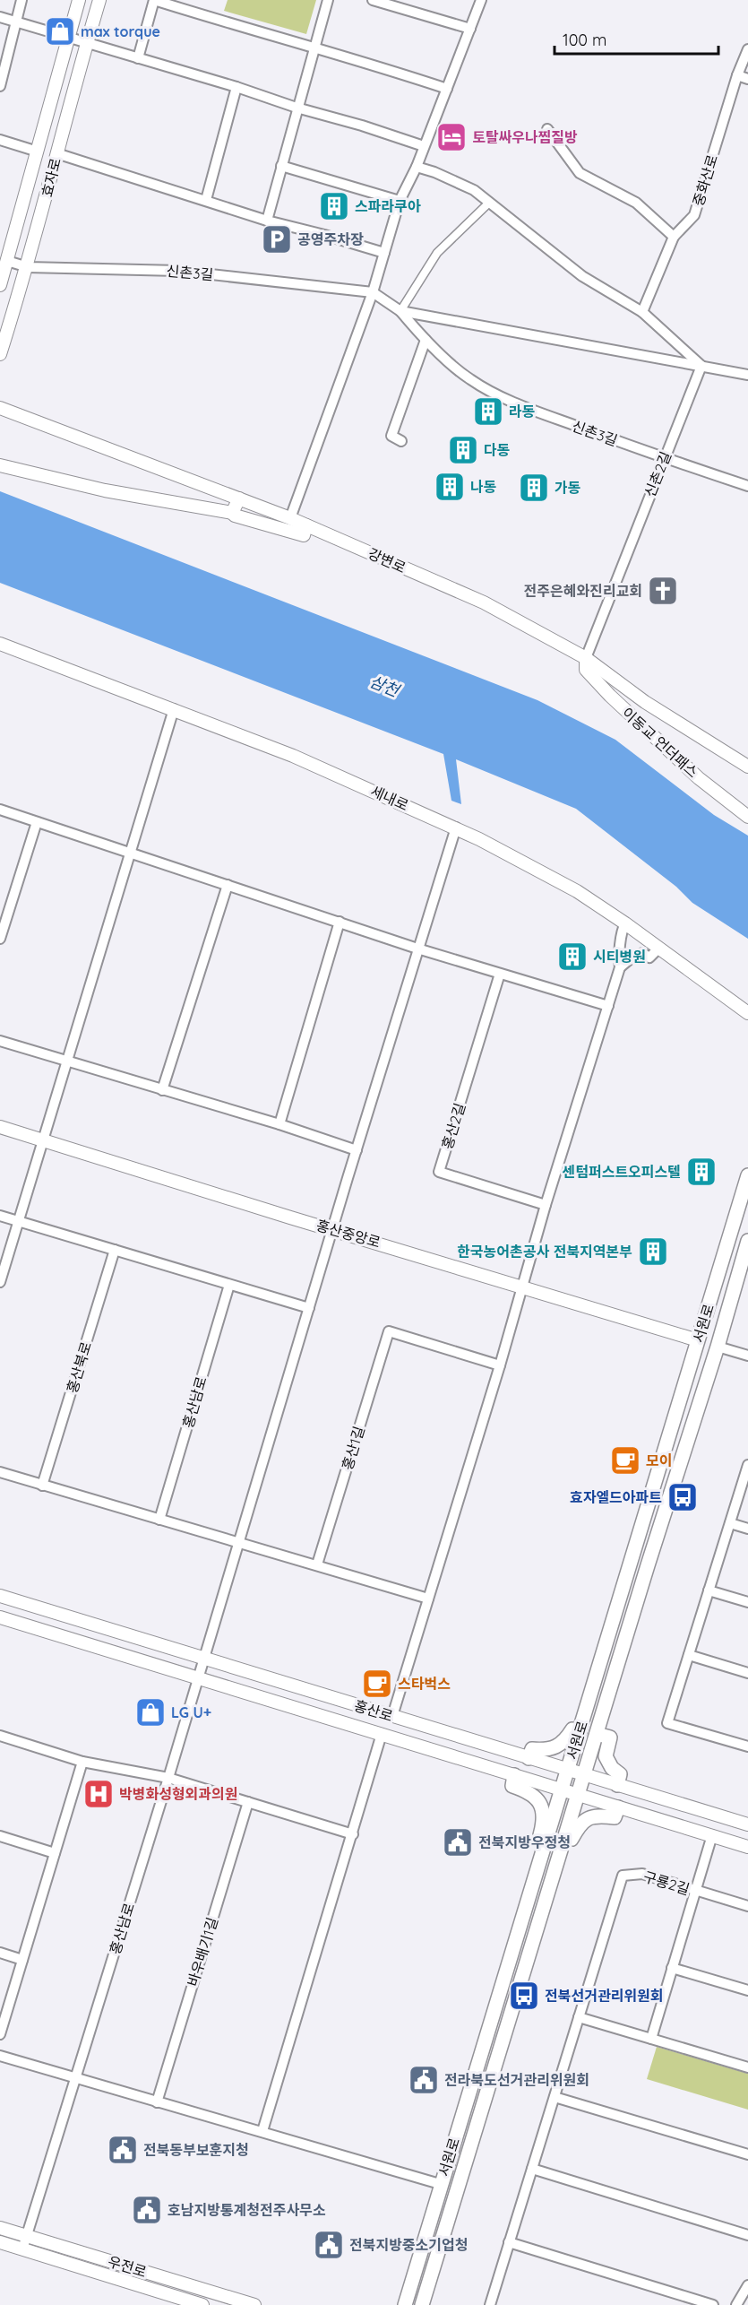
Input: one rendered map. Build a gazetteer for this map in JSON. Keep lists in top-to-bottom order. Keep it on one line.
{"streets":{"main road":["서원로"],"street":["효자로","중화산로","신촌3길","신촌2길","강변로","이동교 언더패스","세내로","홍산2길","홍산중앙로","홍산북로","홍산남로","홍산1길","홍산로","구룡2길","바우배기1길","우전로"]},"crossings":[["효자로","신촌3길"],["신촌3길","신촌2길"],["신촌2길","강변로"],["신촌2길","이동교 언더패스"],["강변로","이동교 언더패스"],["세내로","홍산남로"],["홍산중앙로","서원로"],["홍산중앙로","홍산남로"],["서원로","홍산로"],["홍산남로","홍산로"],["홍산남로","우전로"]],"water":["삼천"],"places":{"shop":["max torque","LG U+"],"hotel":["토탈싸우나찜질방"],"building":["스파라쿠아","라동","다동","나동","가동","시티병원","센텀퍼스트오피스텔","한국농어촌공사 전북지역본부"],"parking":["공영주차장"],"church":["전주은혜와진리교회"],"cafe":["모이","스타벅스"],"bus stop":["효자엘드아파트","전북선거관리위원회"],"hospital":["박병화성형외과의원"],"public building":["전북지방우정청","전라북도선거관리위원회","전북동부보훈지청","호남지방통계청전주사무소","전북지방중소기업청"]},"scale_bar":"100 m"}
